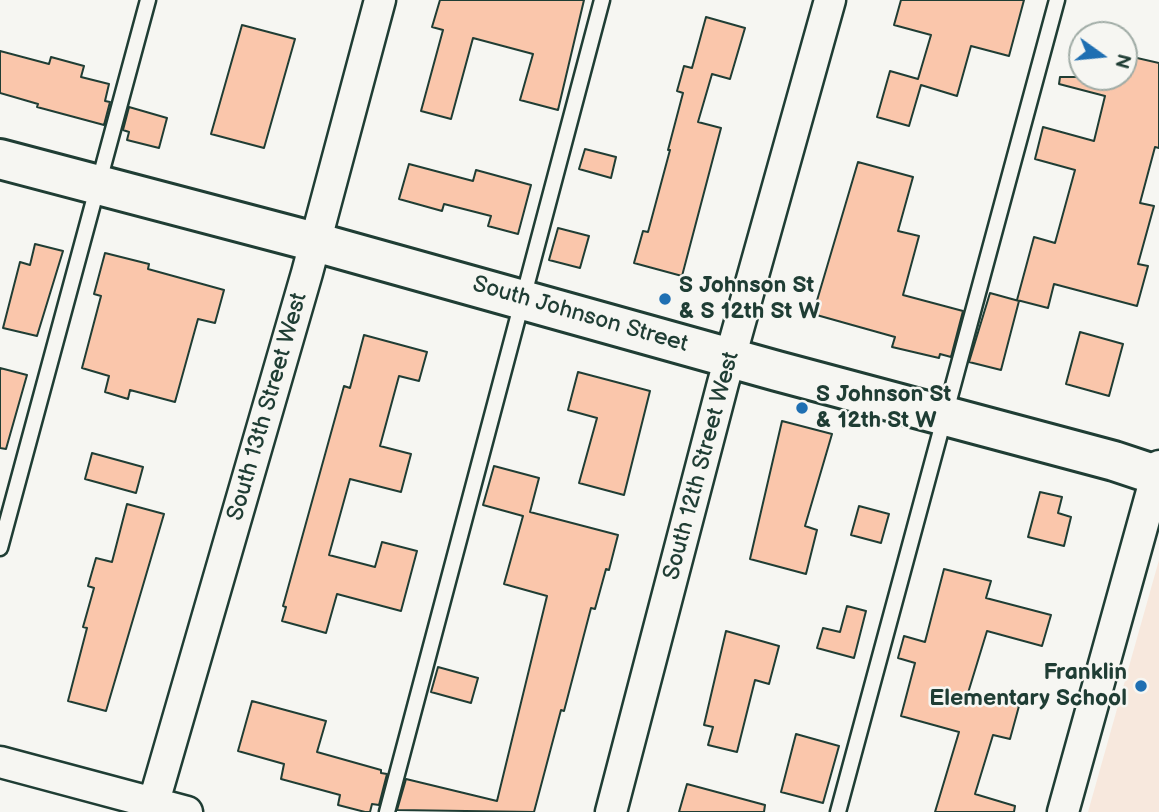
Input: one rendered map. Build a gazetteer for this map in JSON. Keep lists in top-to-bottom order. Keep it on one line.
{"streets":{"street":["South Johnson Street","South 13th Street West","South 12th Street West"]},"crossings":[["South Johnson Street","South 13th Street West"],["South Johnson Street","South 12th Street West"]],"places":["S Johnson St & S 12th St W","S Johnson St & 12th St W","Franklin Elementary School"],"north":"right"}
